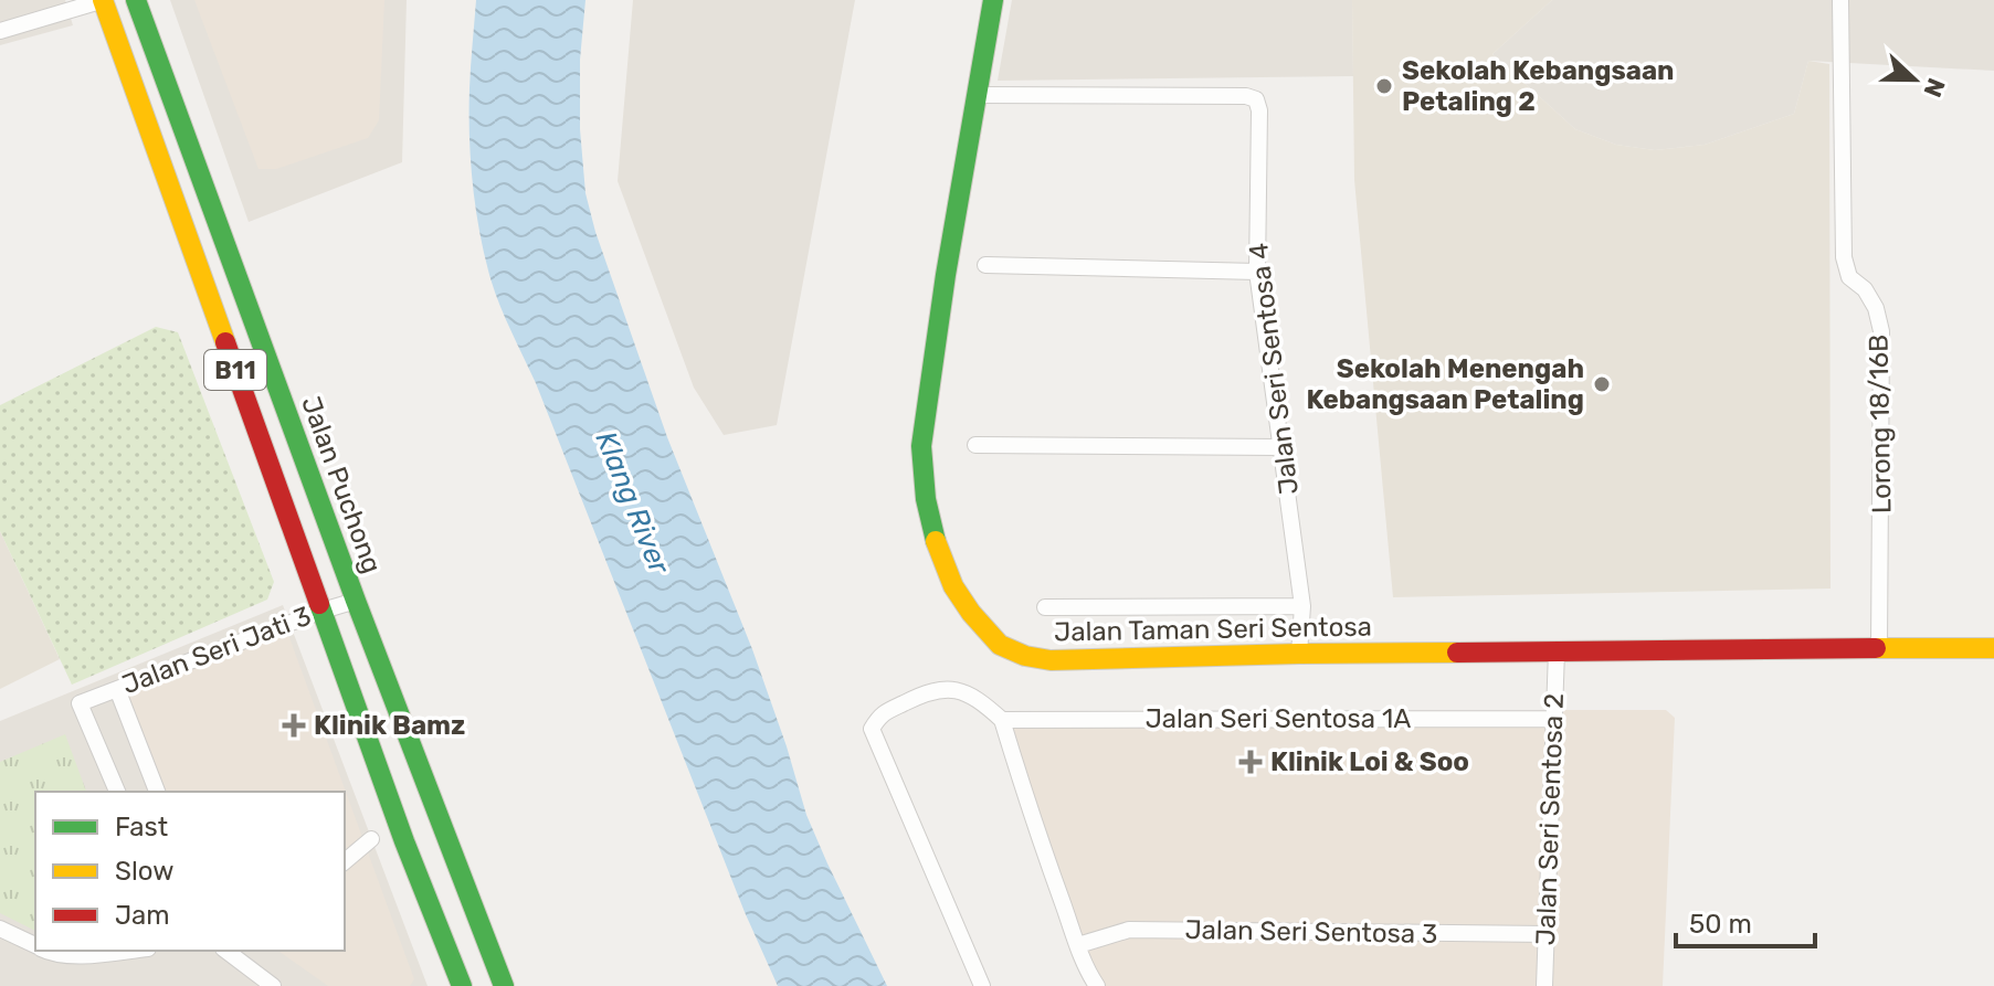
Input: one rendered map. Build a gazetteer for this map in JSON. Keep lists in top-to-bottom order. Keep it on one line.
{"streets":{"main road":["B11","Jalan Puchong","Jalan Taman Seri Sentosa"],"street":["Jalan Seri Sentosa 4","Lorong 18/16B","Jalan Seri Jati 3","Jalan Seri Sentosa 1A","Jalan Seri Sentosa 2","Jalan Seri Sentosa 3"]},"crossings":[["Jalan Seri Sentosa 4","Jalan Taman Seri Sentosa"],["B11","Jalan Seri Jati 3"],["Lorong 18/16B","Jalan Taman Seri Sentosa"],["Jalan Puchong","Jalan Seri Jati 3"],["Jalan Taman Seri Sentosa","Jalan Seri Sentosa 2"],["Jalan Seri Sentosa 1A","Jalan Seri Sentosa 2"],["Jalan Seri Sentosa 2","Jalan Seri Sentosa 3"]],"water":["Klang River"],"places":{"other":["Sekolah Kebangsaan Petaling 2","Sekolah Menengah Kebangsaan Petaling"],"health":["Klinik Bamz","Klinik Loi & Soo"]},"legend":["Fast","Slow","Jam"],"scale_bar":"50 m","north":"right"}
